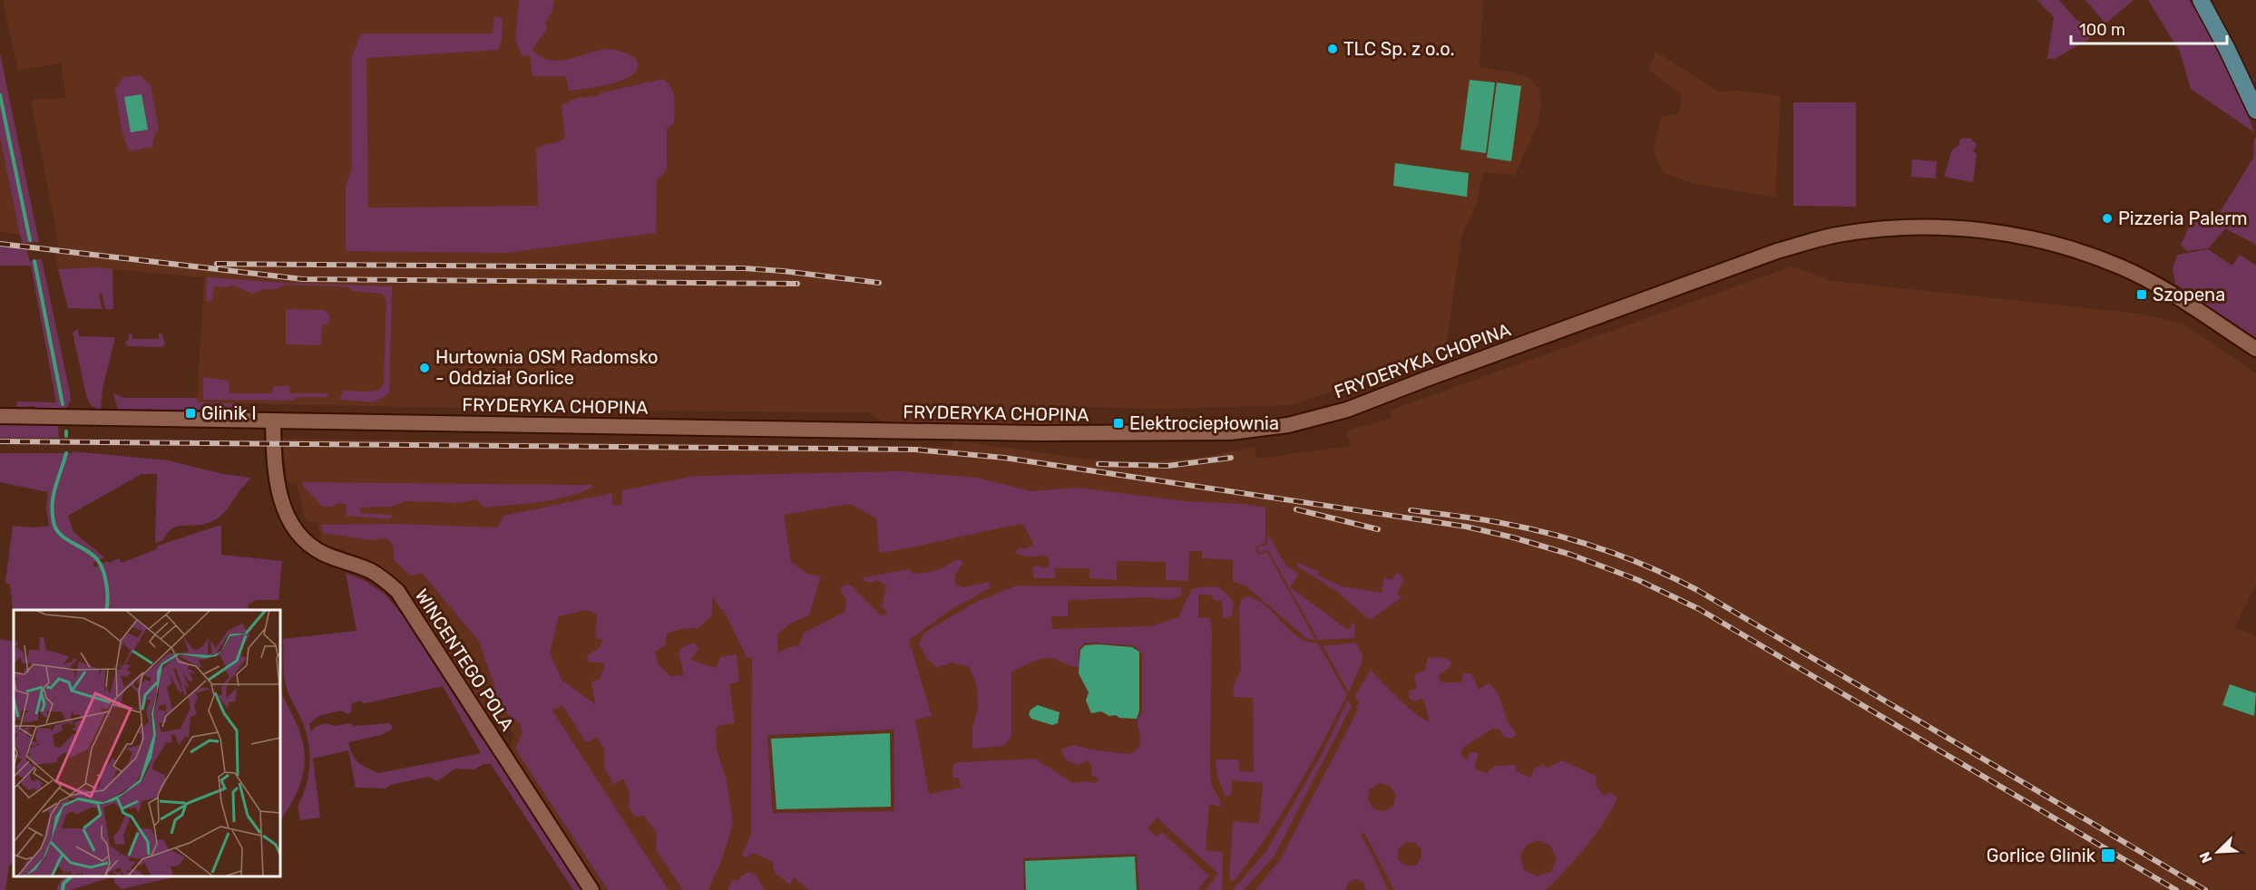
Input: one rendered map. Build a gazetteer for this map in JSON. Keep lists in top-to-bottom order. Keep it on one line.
{"streets":{"street":["FRYDERYKA CHOPINA","WINCENTEGO POLA"]},"crossings":[["FRYDERYKA CHOPINA","WINCENTEGO POLA"]],"places":{"other":["TLC Sp. z o.o.","Pizzeria Palerm","Hurtownia OSM Radomsko - Oddział Gorlice"],"transit":["Szopena","Glinik I","Elektrociepłownia","Gorlice Glinik"]},"scale_bar":"100 m","north":"bottom left"}
